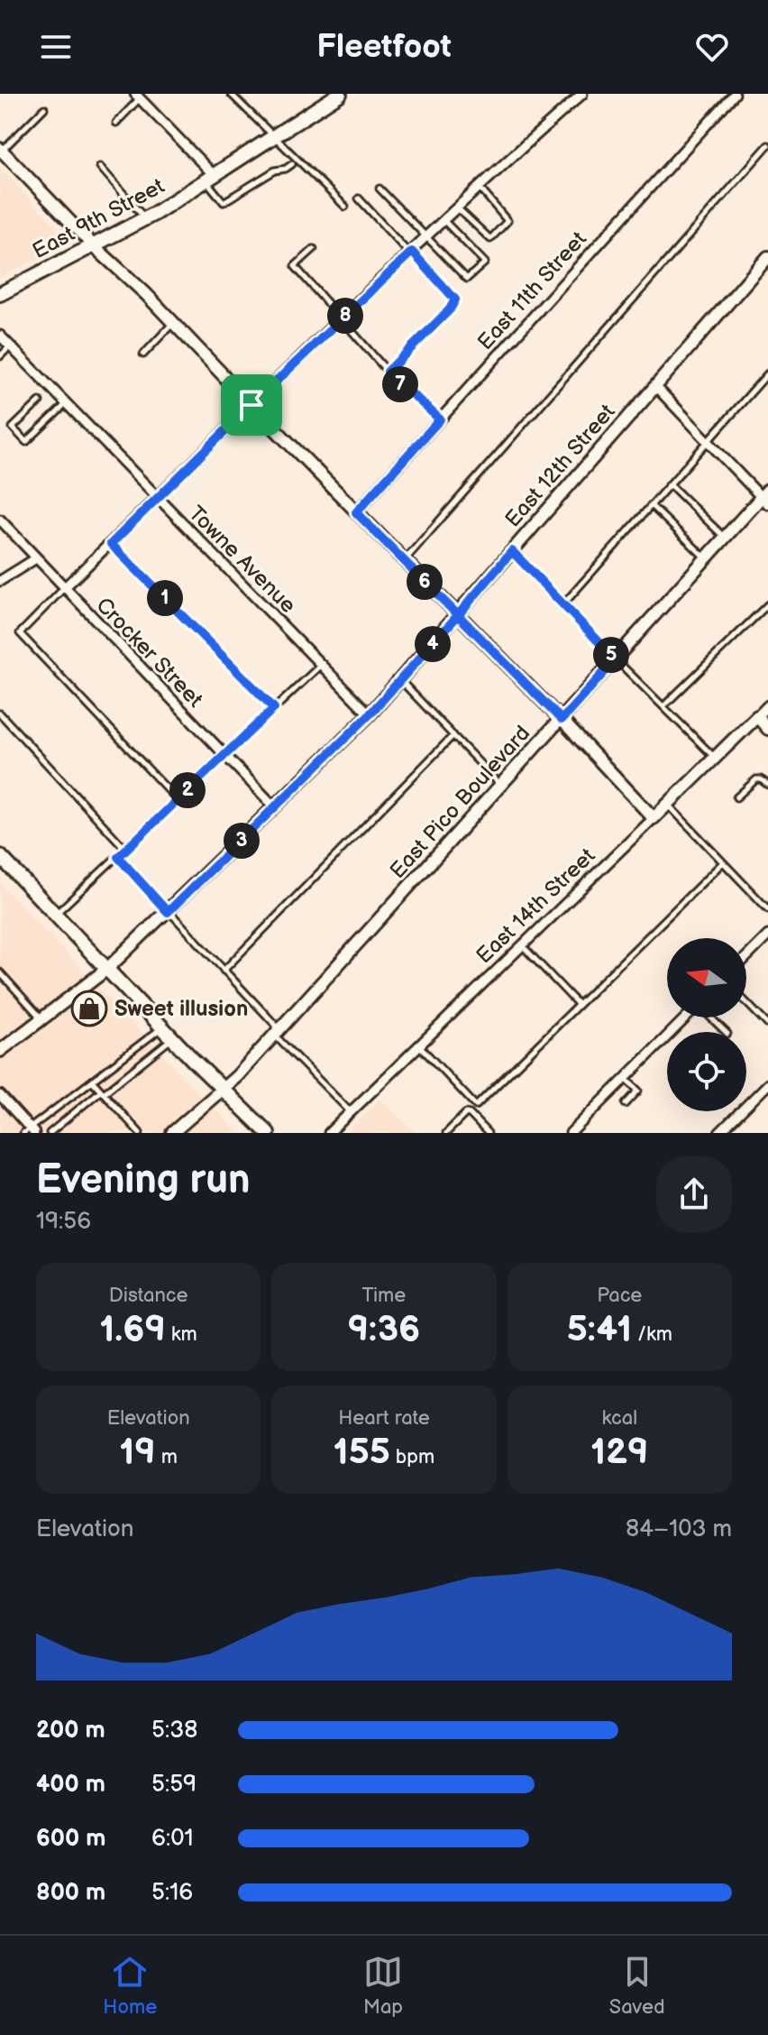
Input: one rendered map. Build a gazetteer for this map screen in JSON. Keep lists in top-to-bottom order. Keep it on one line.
{"streets":{"main road":["East 9th Street"],"street":["East 11th Street","East 12th Street","Towne Avenue","Crocker Street","East Pico Boulevard","East 14th Street"]},"crossings":[["East 12th Street","Towne Avenue"],["East 12th Street","Crocker Street"]],"places":{"shop":["Sweet illusion"]},"north":"left","page":{"header":"Fleetfoot","pins":["8","7","6","1","4","5","2","3"],"heading":["Evening run","19:56"],"stats":[["Distance","1.69 km"],["Time","9:36"],["Pace","5:41 /km"],["Elevation","19 m"],["Heart rate","155 bpm"],["kcal","129"]],"chart":["Elevation","84–103 m"],"list":[{"name":"200 m","note":"5:38"},{"name":"400 m","note":"5:59"},{"name":"600 m","note":"6:01"},{"name":"800 m","note":"5:16"}],"tabs":["Home","Map","Saved"]}}
